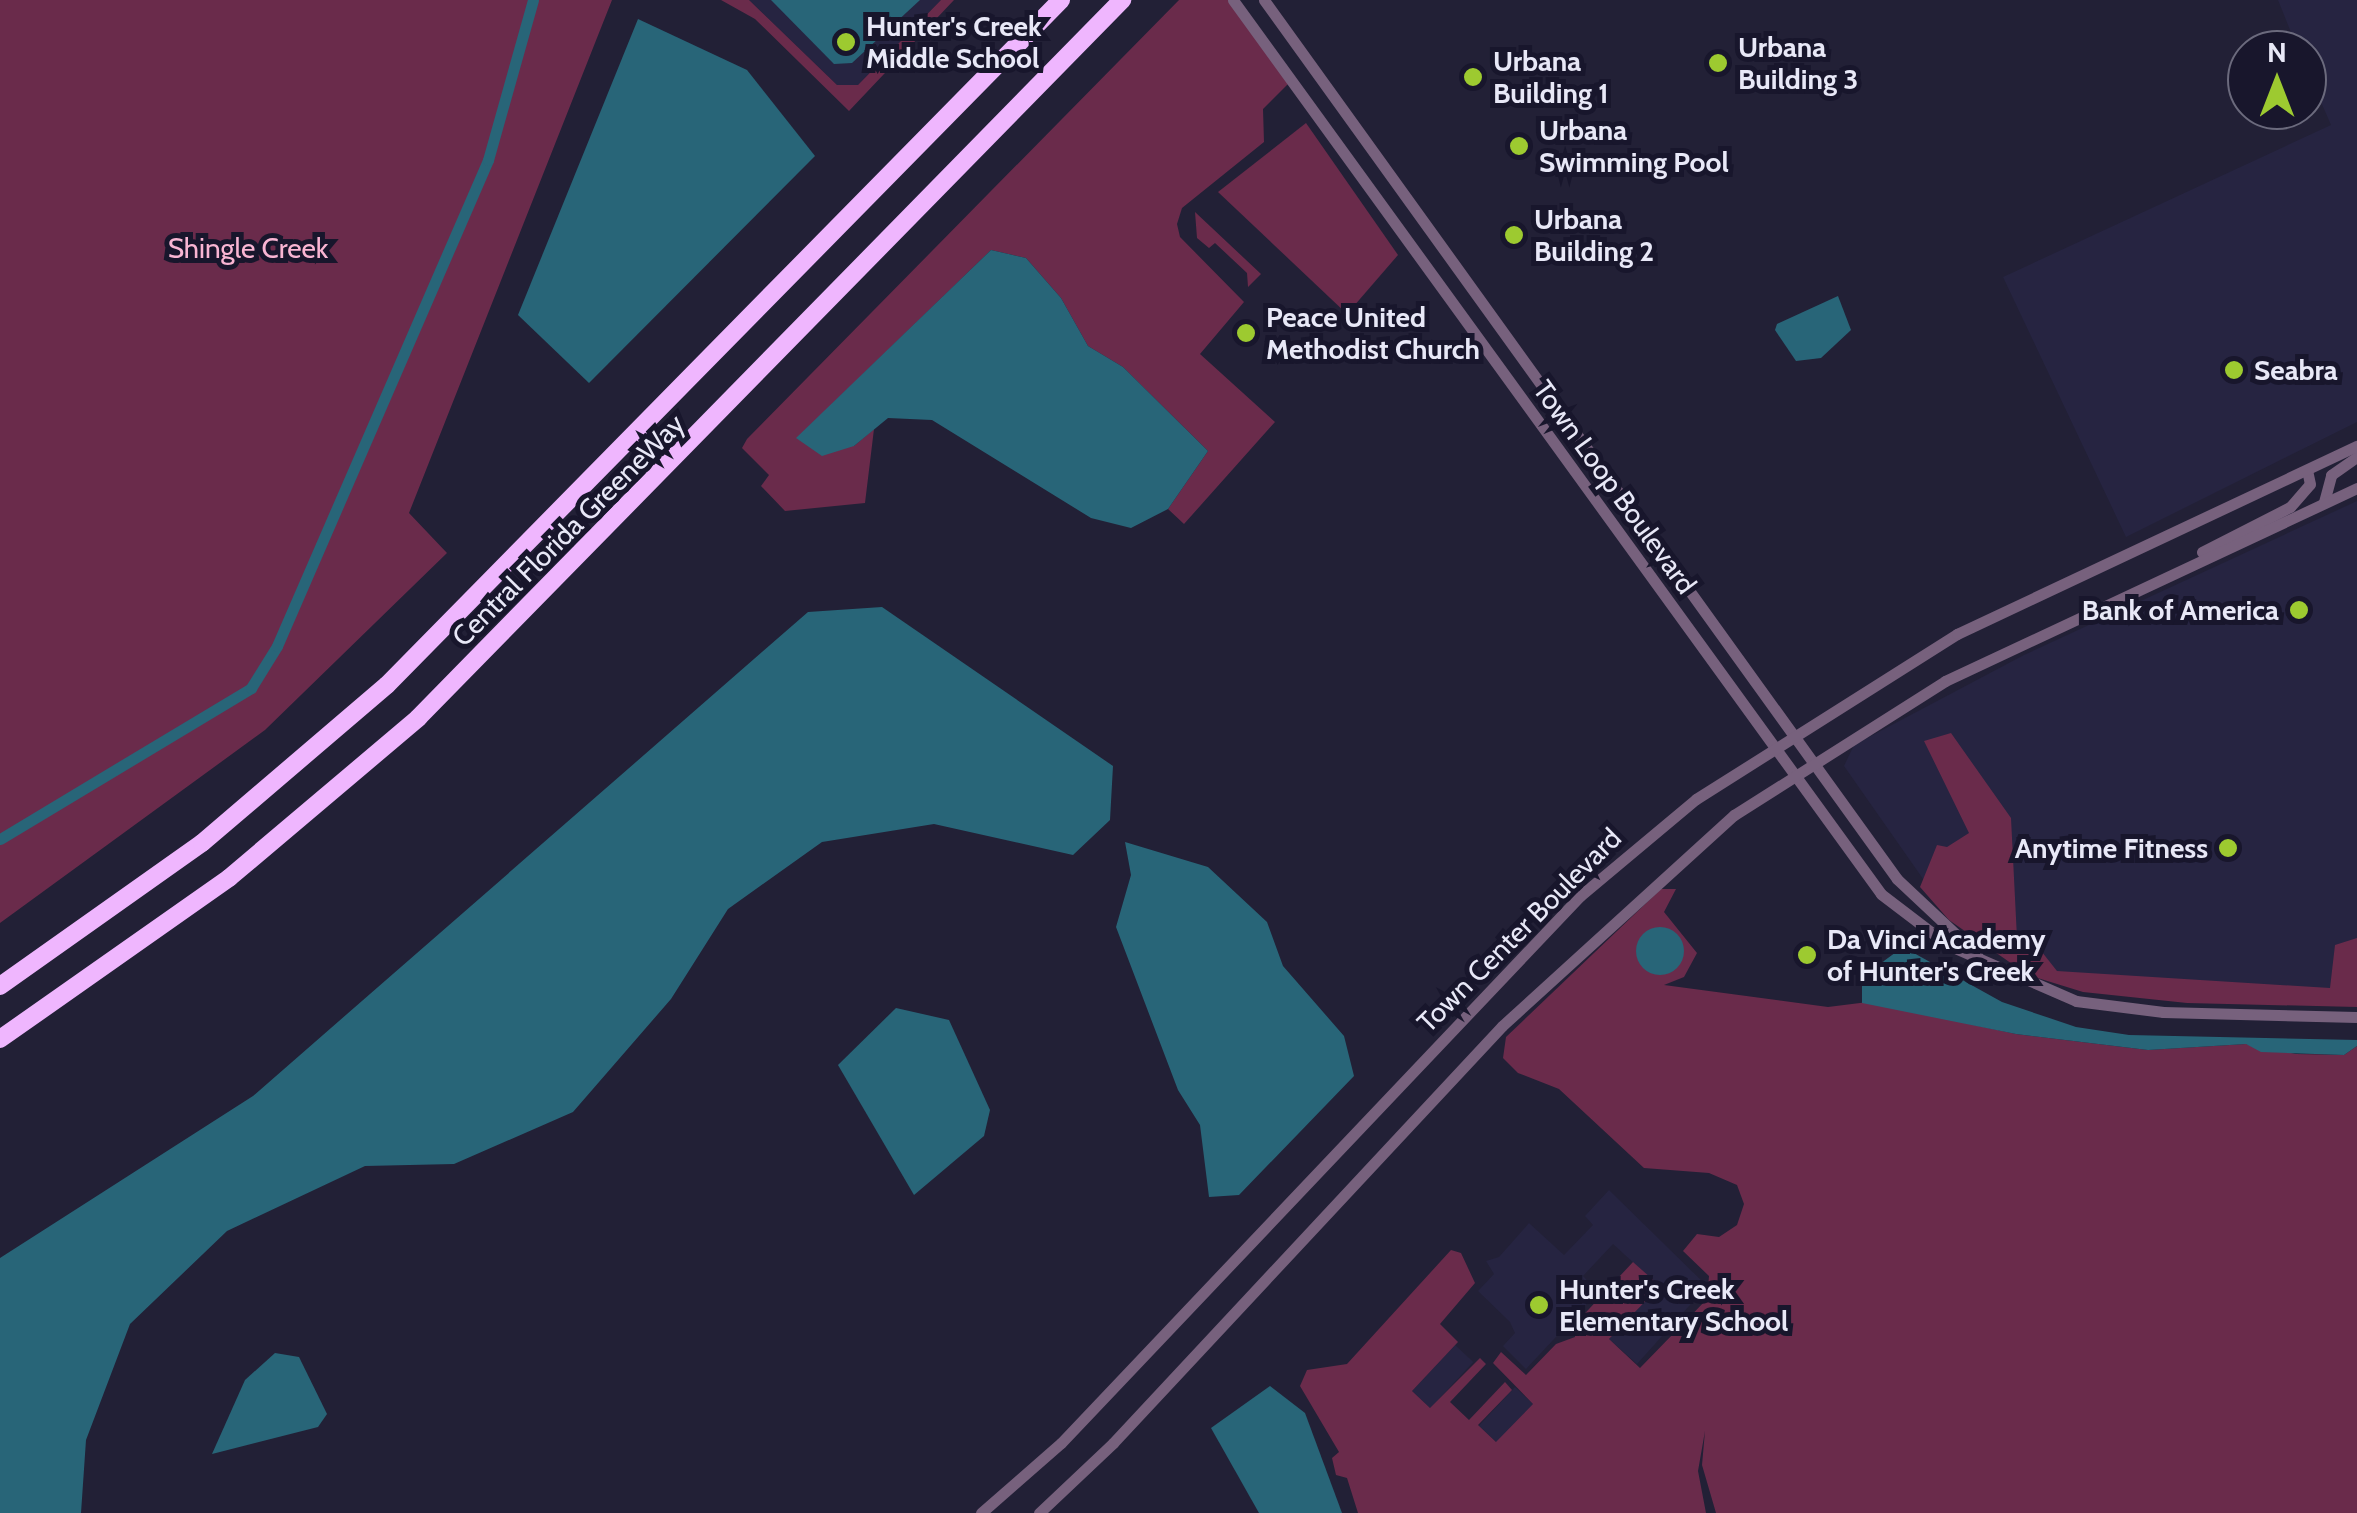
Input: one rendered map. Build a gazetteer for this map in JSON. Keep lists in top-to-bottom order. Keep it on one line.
{"streets":{"highway":["Central Florida GreeneWay"],"street":["Town Loop Boulevard","Town Center Boulevard"]},"crossings":[["Town Loop Boulevard","Town Center Boulevard"]],"parks":["Shingle Creek"],"places":["Hunter's Creek Middle School","Urbana Building 3","Urbana Building 1","Urbana Swimming Pool","Urbana Building 2","Peace United Methodist Church","Seabra","Bank of America","Anytime Fitness","Da Vinci Academy of Hunter's Creek","Hunter's Creek Elementary School"],"north":"top"}
